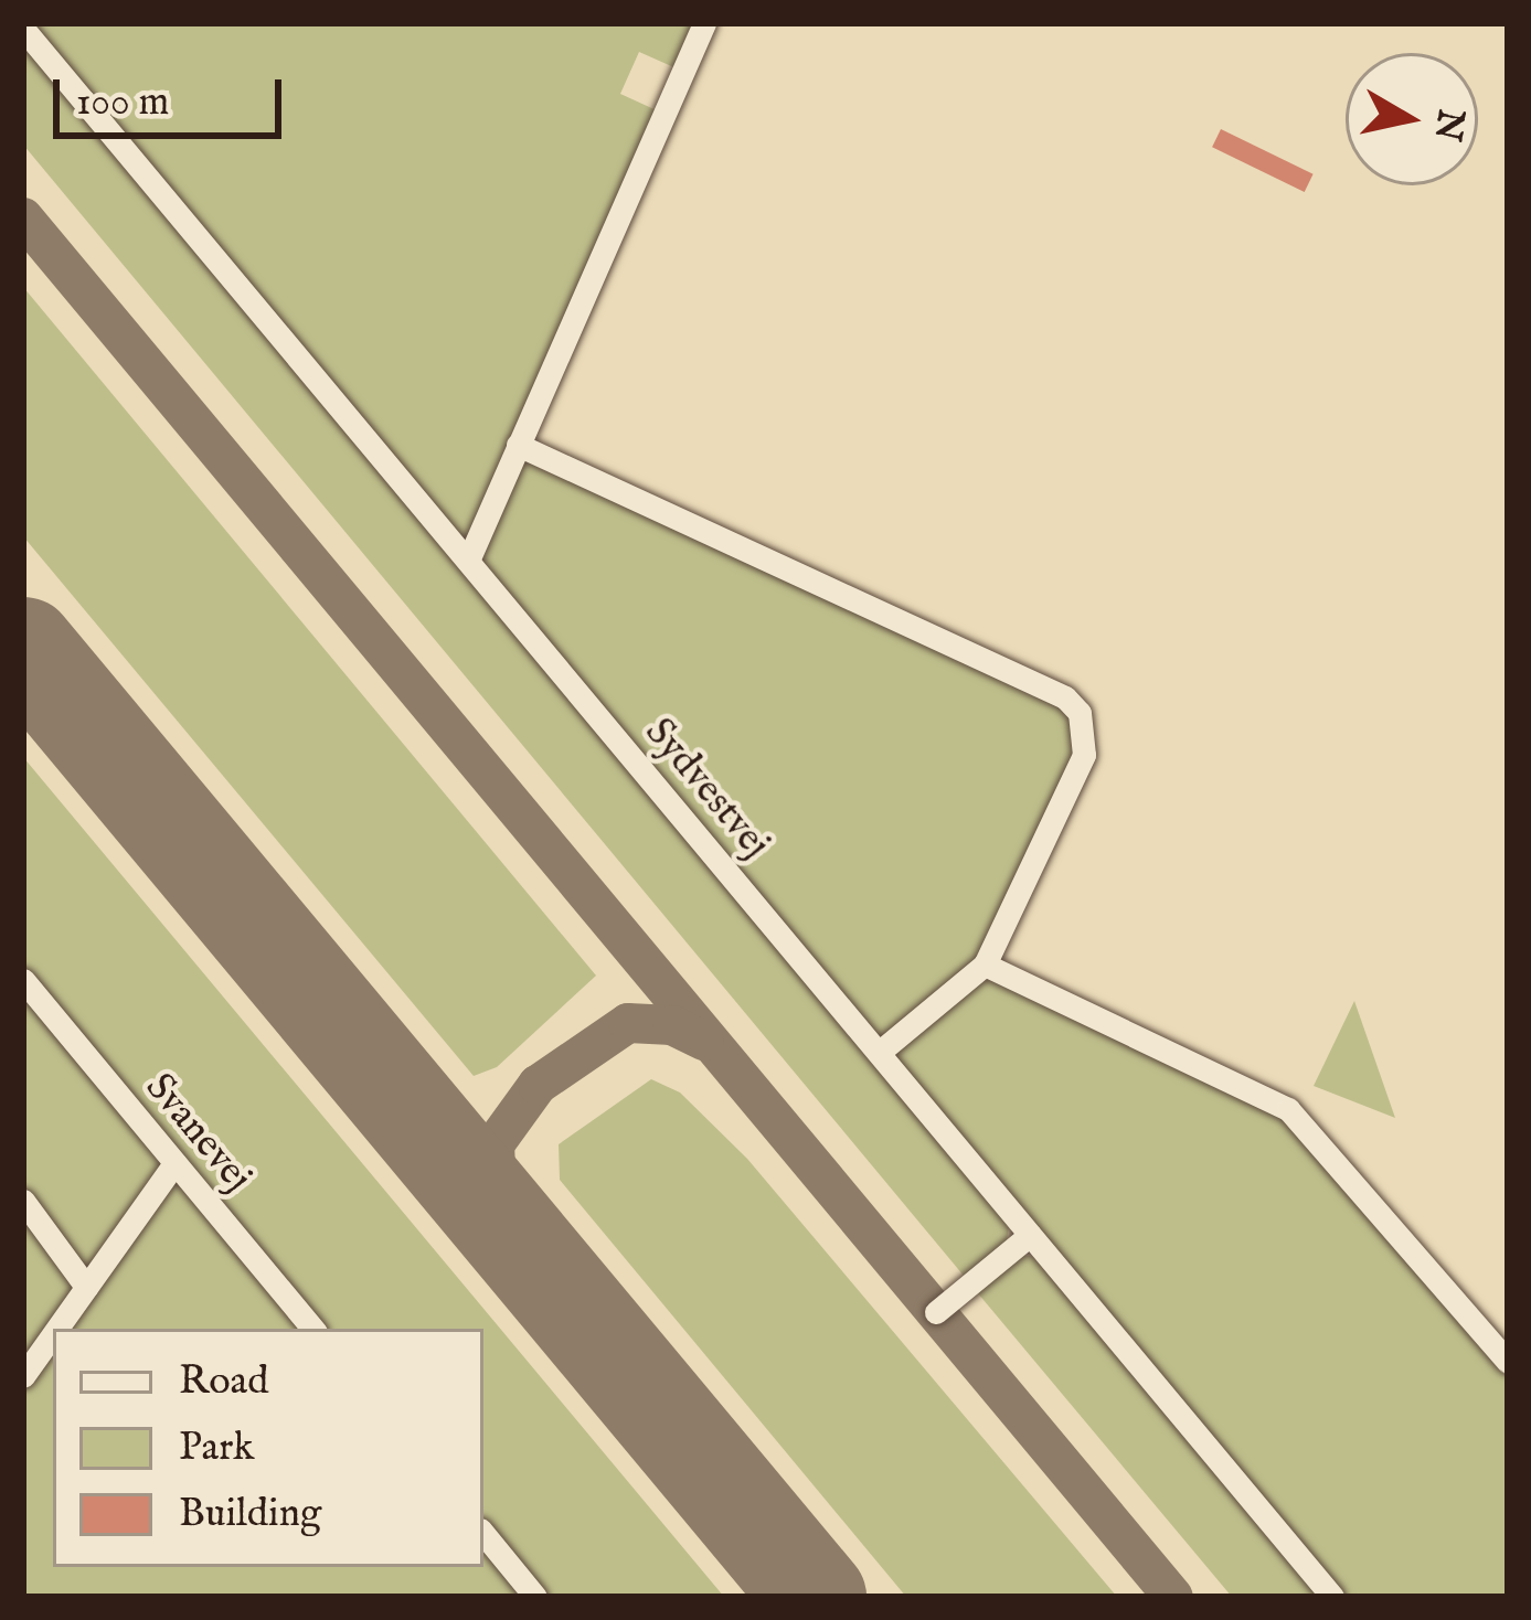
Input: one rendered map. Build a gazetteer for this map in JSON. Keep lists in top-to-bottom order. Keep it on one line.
{"streets":{"lane":["Sydvestvej","Svanevej"]},"legend":["Road","Park","Building"],"scale_bar":"100 m","north":"right"}
